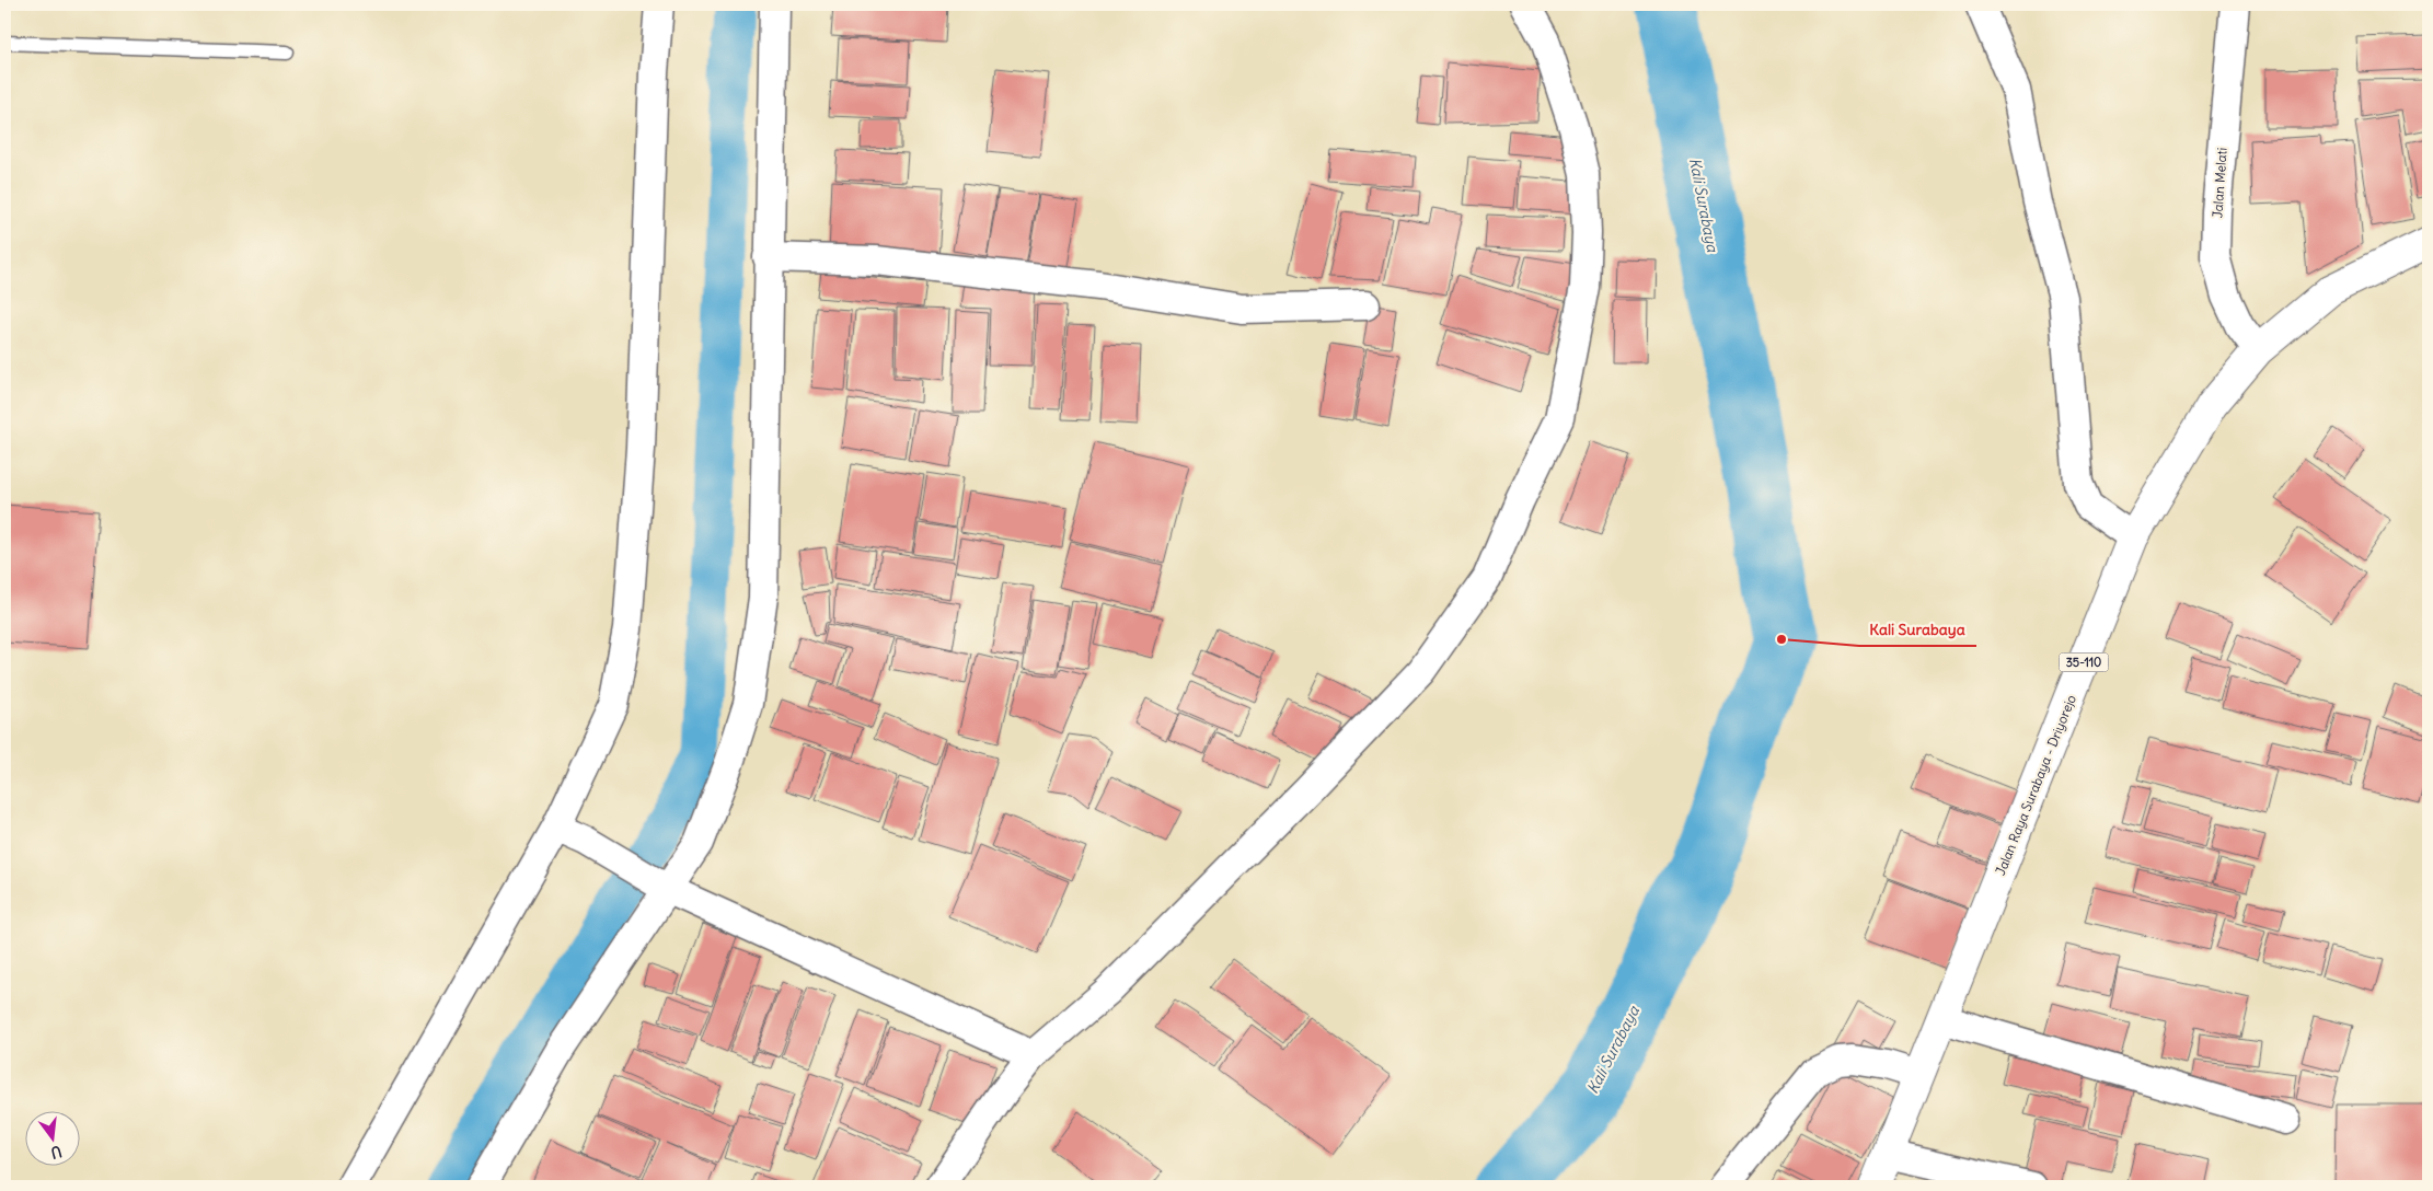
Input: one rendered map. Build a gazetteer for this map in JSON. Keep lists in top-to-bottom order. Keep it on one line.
{"streets":{"main road":["35-110","Jalan Raya Surabaya - Driyorejo"],"street":["Jalan Melati"]},"crossings":[["Jalan Melati","Jalan Raya Surabaya - Driyorejo"]],"water":["Kali Surabaya"],"places":["Kali Surabaya"],"north":"bottom"}
